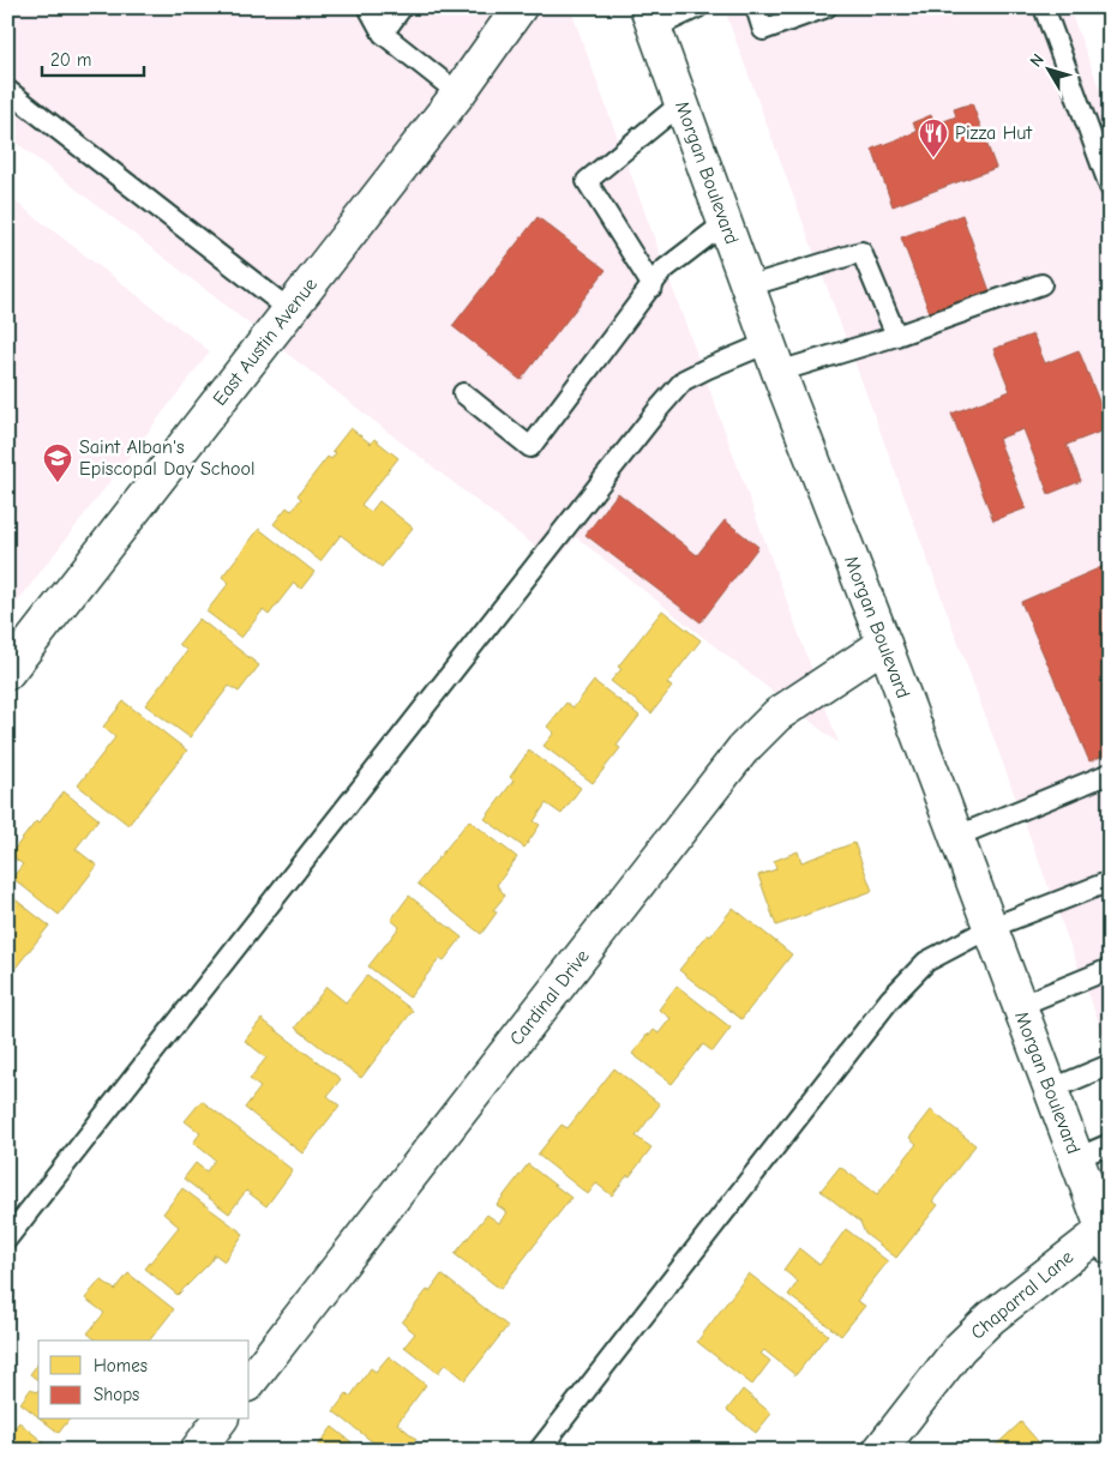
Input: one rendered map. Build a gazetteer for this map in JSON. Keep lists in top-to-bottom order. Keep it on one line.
{"streets":{"street":["Morgan Boulevard","East Austin Avenue","Cardinal Drive","Chaparral Lane"]},"crossings":[["Morgan Boulevard","Cardinal Drive"],["Morgan Boulevard","Chaparral Lane"]],"places":{"restaurant":["Pizza Hut"],"school or university":["Saint Alban's Episcopal Day School"]},"legend":["Homes","Shops"],"scale_bar":"20 m","north":"top left"}
